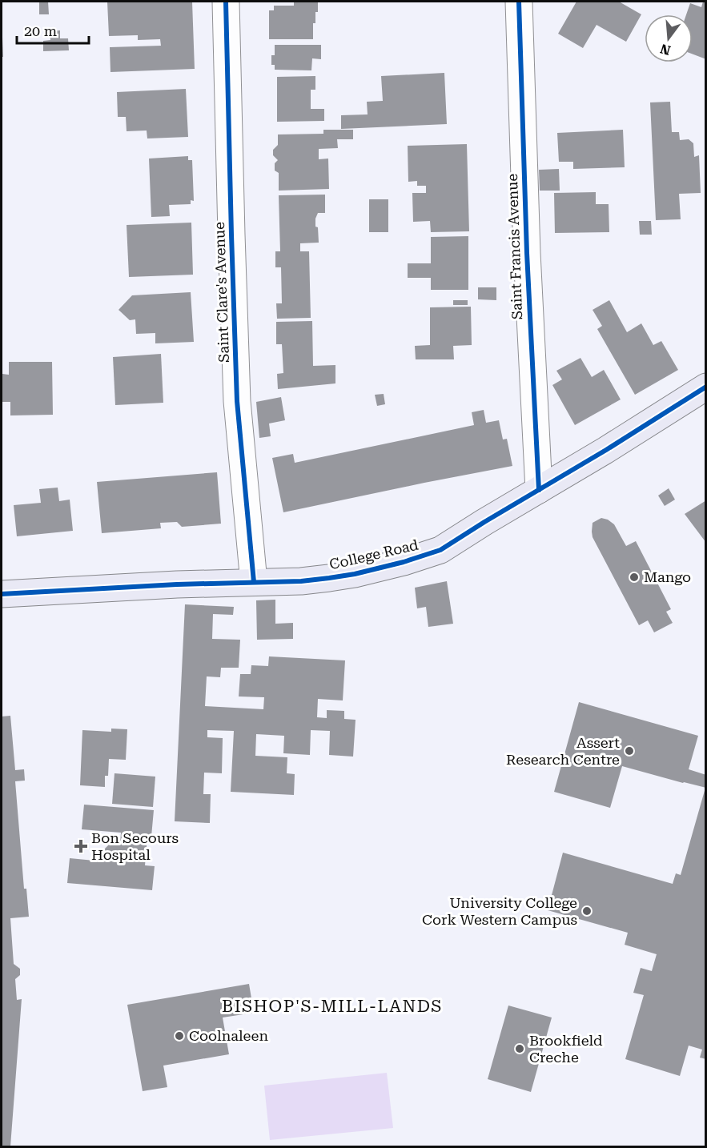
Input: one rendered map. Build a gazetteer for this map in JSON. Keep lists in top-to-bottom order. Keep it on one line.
{"streets":{"street":["Saint Francis Avenue","Saint Clare's Avenue","College Road"]},"crossings":[["Saint Francis Avenue","College Road"],["Saint Clare's Avenue","College Road"]],"districts":["BISHOP'S-MILL-LANDS"],"places":{"other":["Mango","Assert Research Centre","University College Cork Western Campus","Coolnaleen","Brookfield Creche"],"health":["Bon Secours Hospital"]},"scale_bar":"20 m","north":"bottom"}
